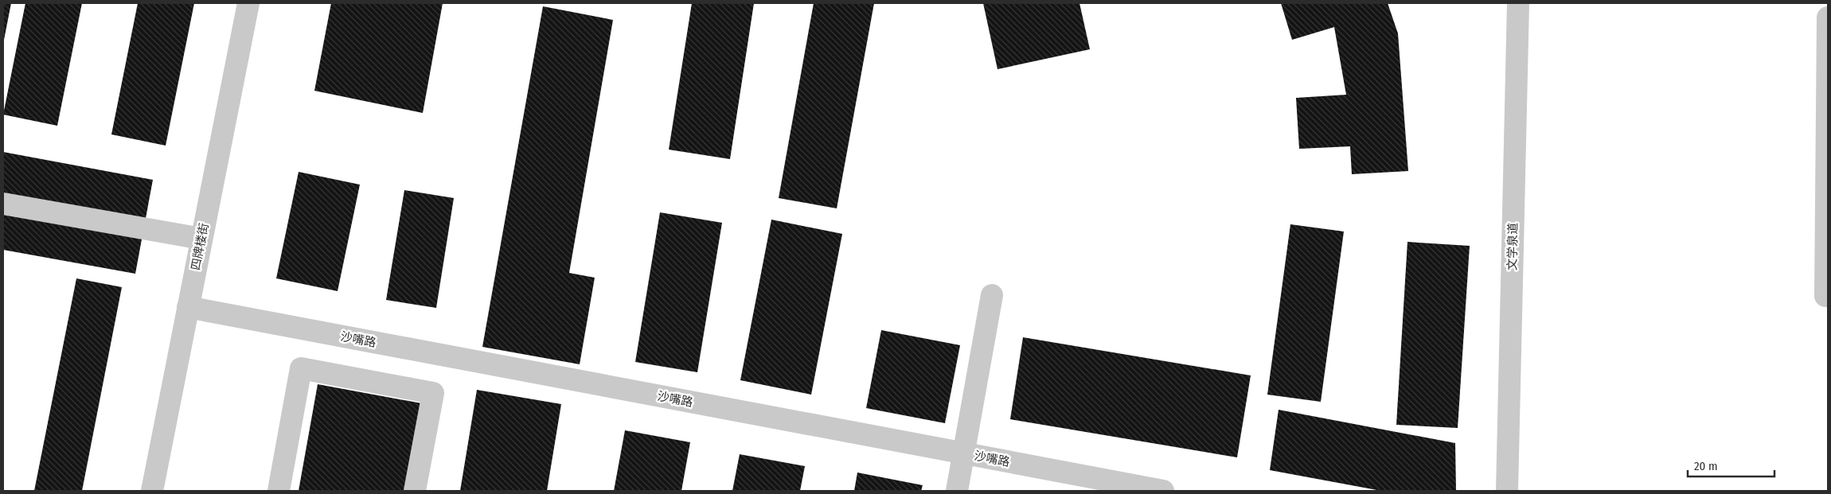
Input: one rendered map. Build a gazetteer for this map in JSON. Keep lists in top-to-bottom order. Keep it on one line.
{"streets":{"street":["四牌楼街","文学泉道","沙嘴路"]},"crossings":[["四牌楼街","沙嘴路"]],"scale_bar":"20 m"}
